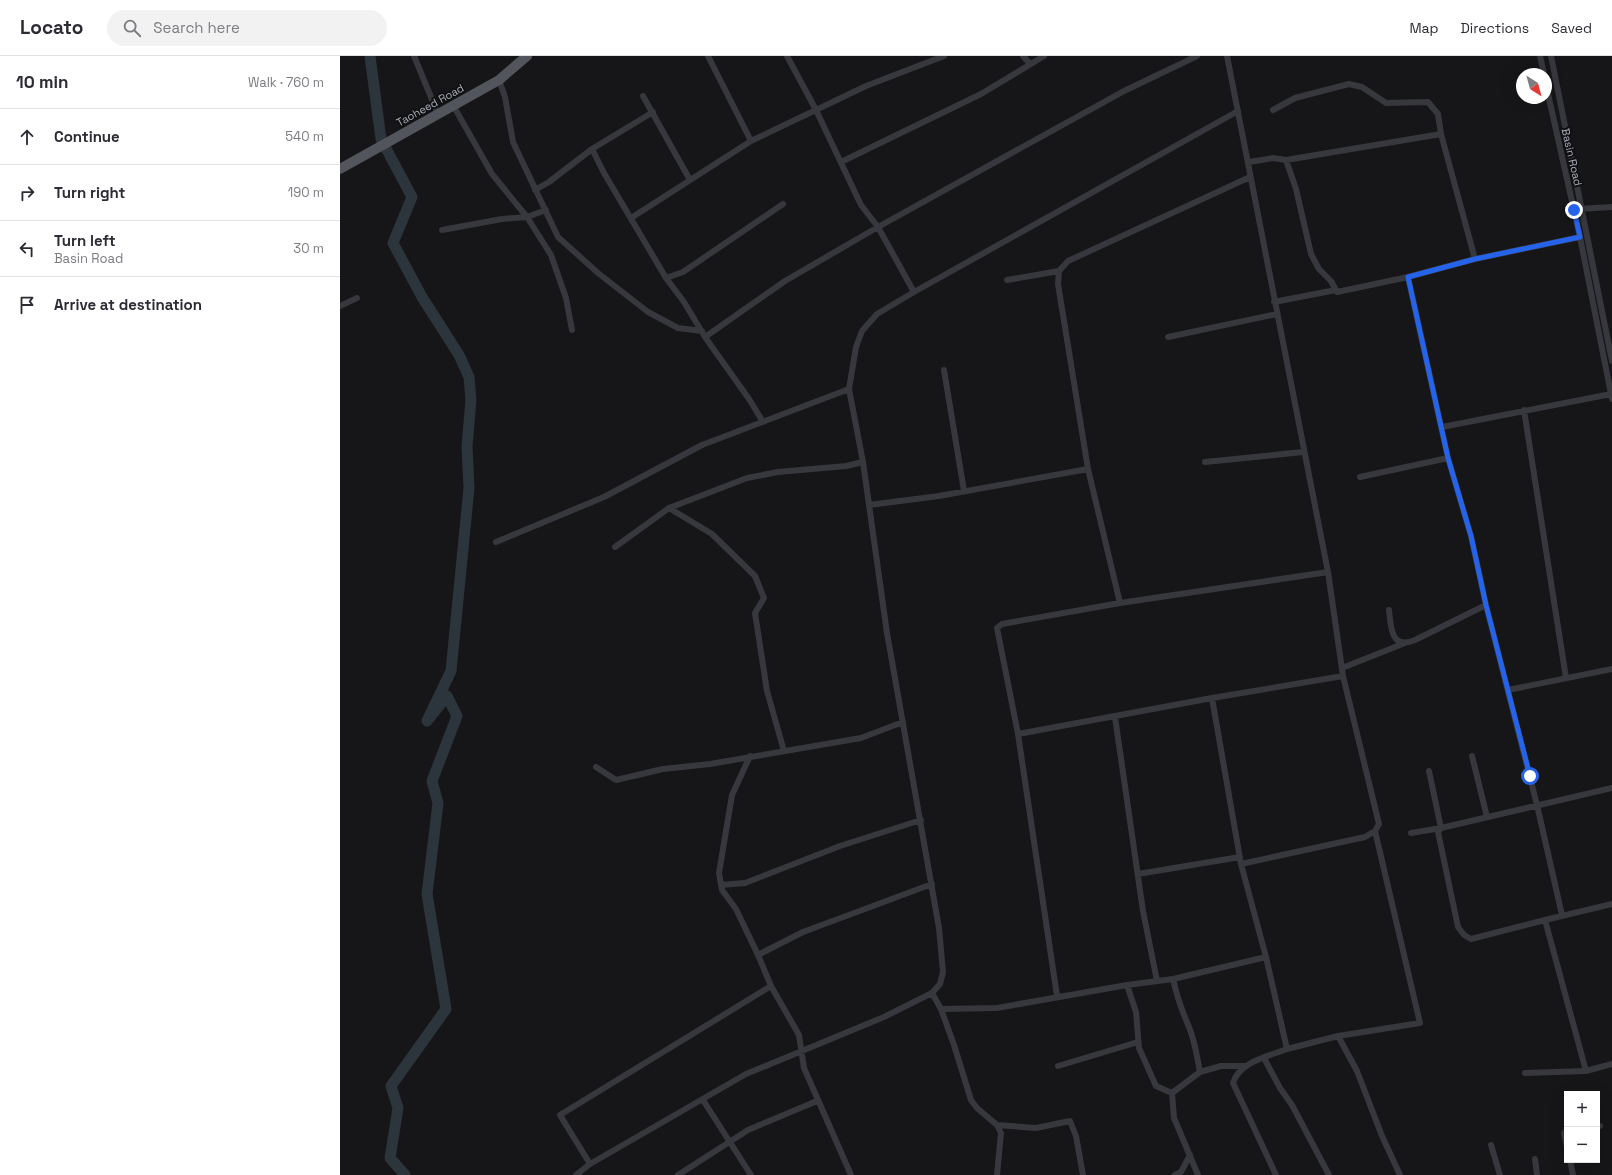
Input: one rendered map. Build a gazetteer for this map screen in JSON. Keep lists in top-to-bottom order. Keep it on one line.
{"streets":{"main road":["Taoheed Road"],"street":["Basin Road"]},"north":"bottom right","page":{"header":"Locato","search":"Search here","nav":["Map","Directions","Saved"],"heading":["10 min","Walk · 760 m"],"list":[["Continue","540 m"],["Turn right","190 m"],["Turn left","Basin Road","30 m"],"Arrive at destination"],"map_buttons":["+","−"]}}
